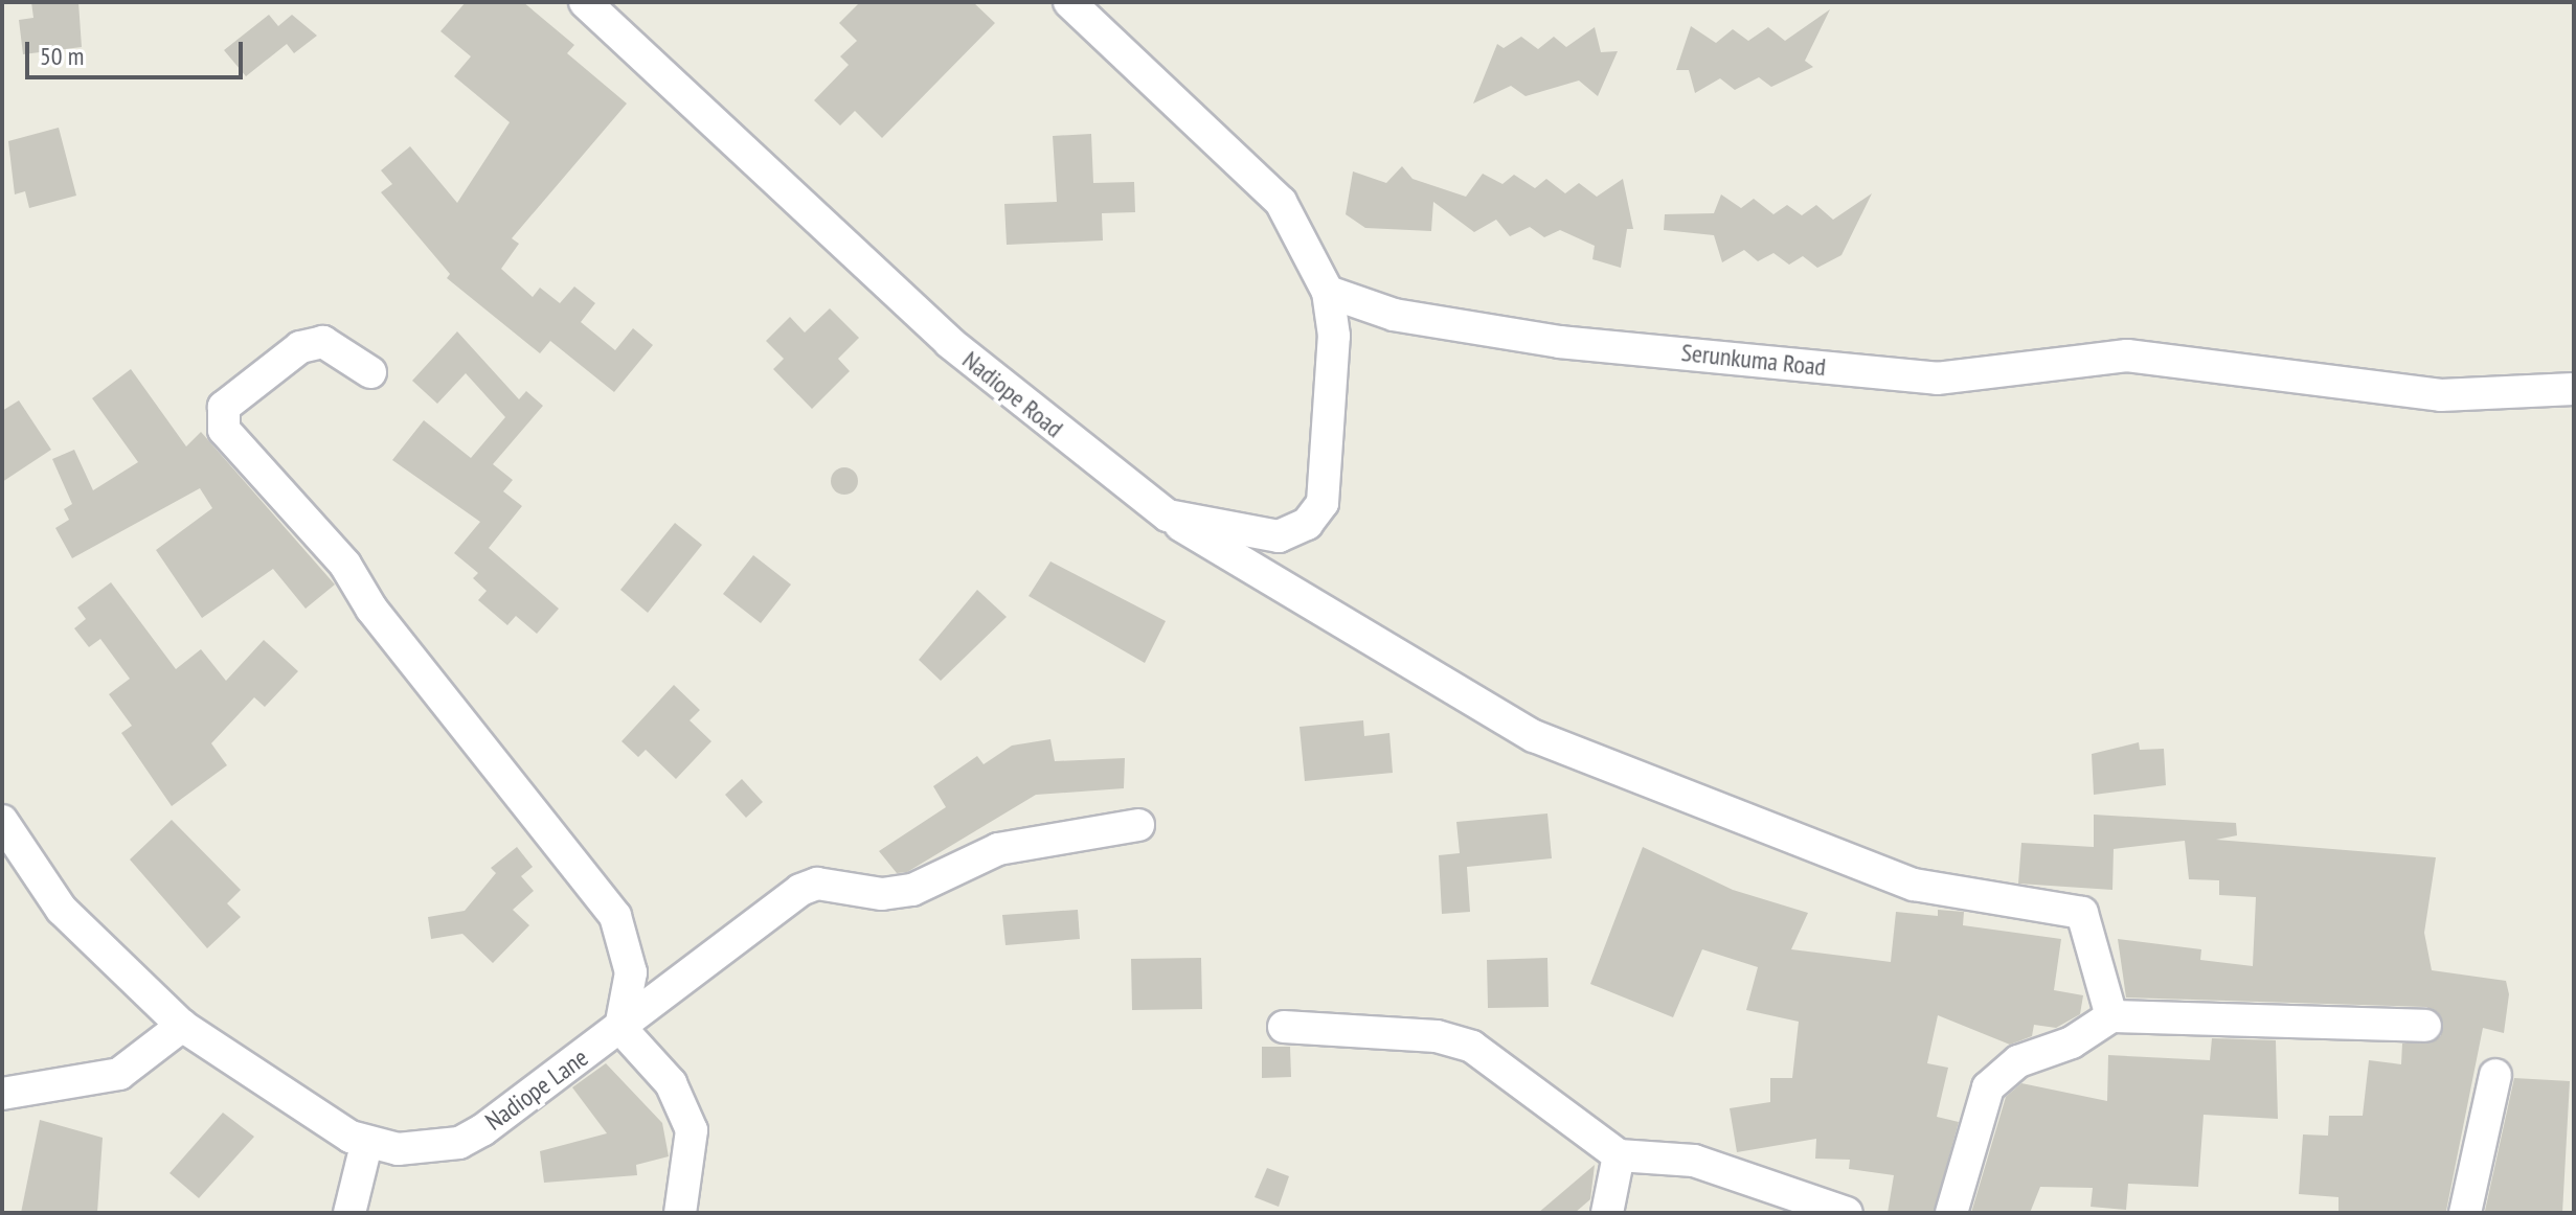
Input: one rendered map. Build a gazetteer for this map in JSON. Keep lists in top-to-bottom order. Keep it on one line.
{"streets":{"street":["Serunkuma Road","Nadiope Road","Nadiope Lane"]},"crossings":[["Serunkuma Road","Nadiope Road"]],"scale_bar":"50 m"}
